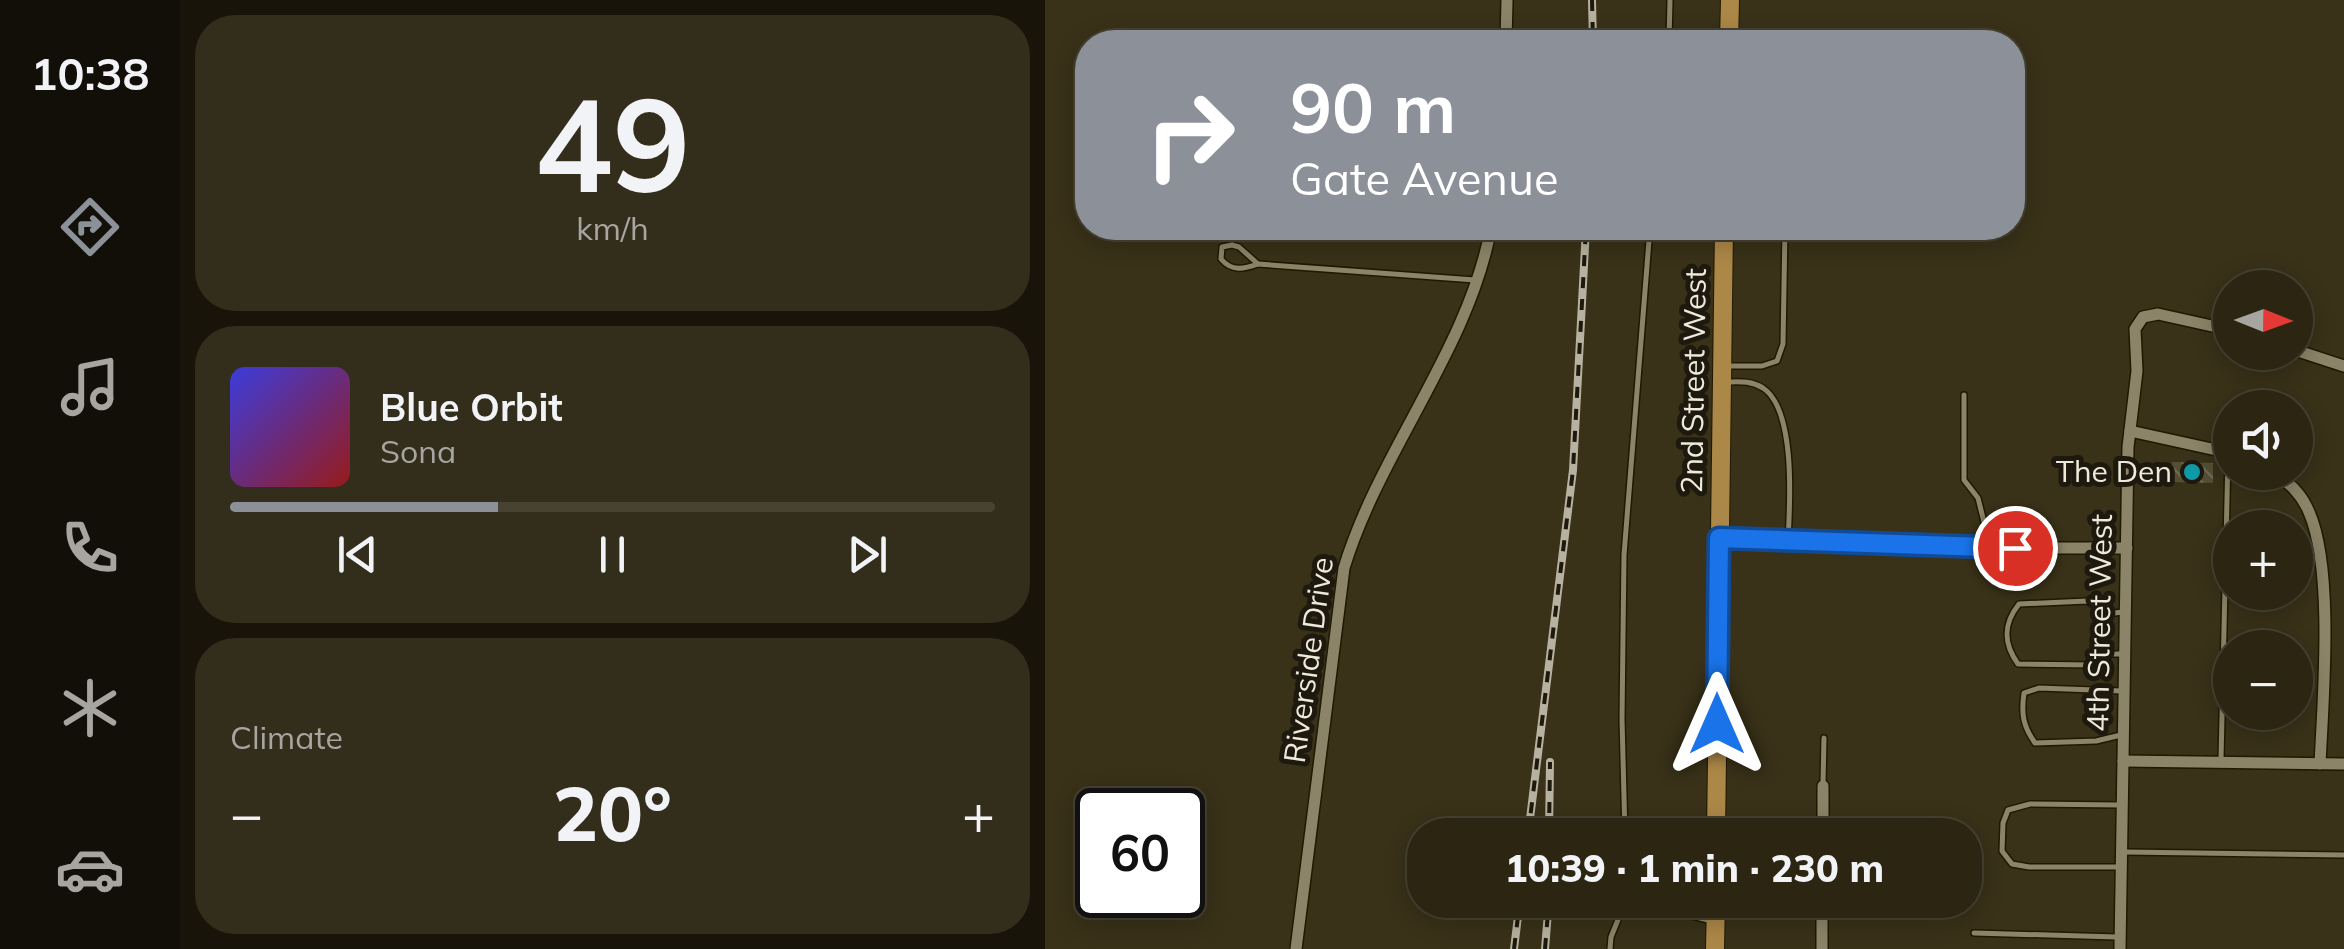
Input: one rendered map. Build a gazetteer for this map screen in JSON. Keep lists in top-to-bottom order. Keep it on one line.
{"streets":{"main road":["2nd Street West"],"street":["4th Street West","Riverside Drive"]},"places":["The Den"],"north":"right","page":{"tabs":"10:38","tile":[["49","km/h"],"Climate"],"turn":["90 m","Gate Avenue"],"map_buttons":["+","−"],"song":["Blue Orbit","Sona"],"heat":["−","20°","+"],"limit":"60","trip":"10:39 · 1 min · 230 m"}}
